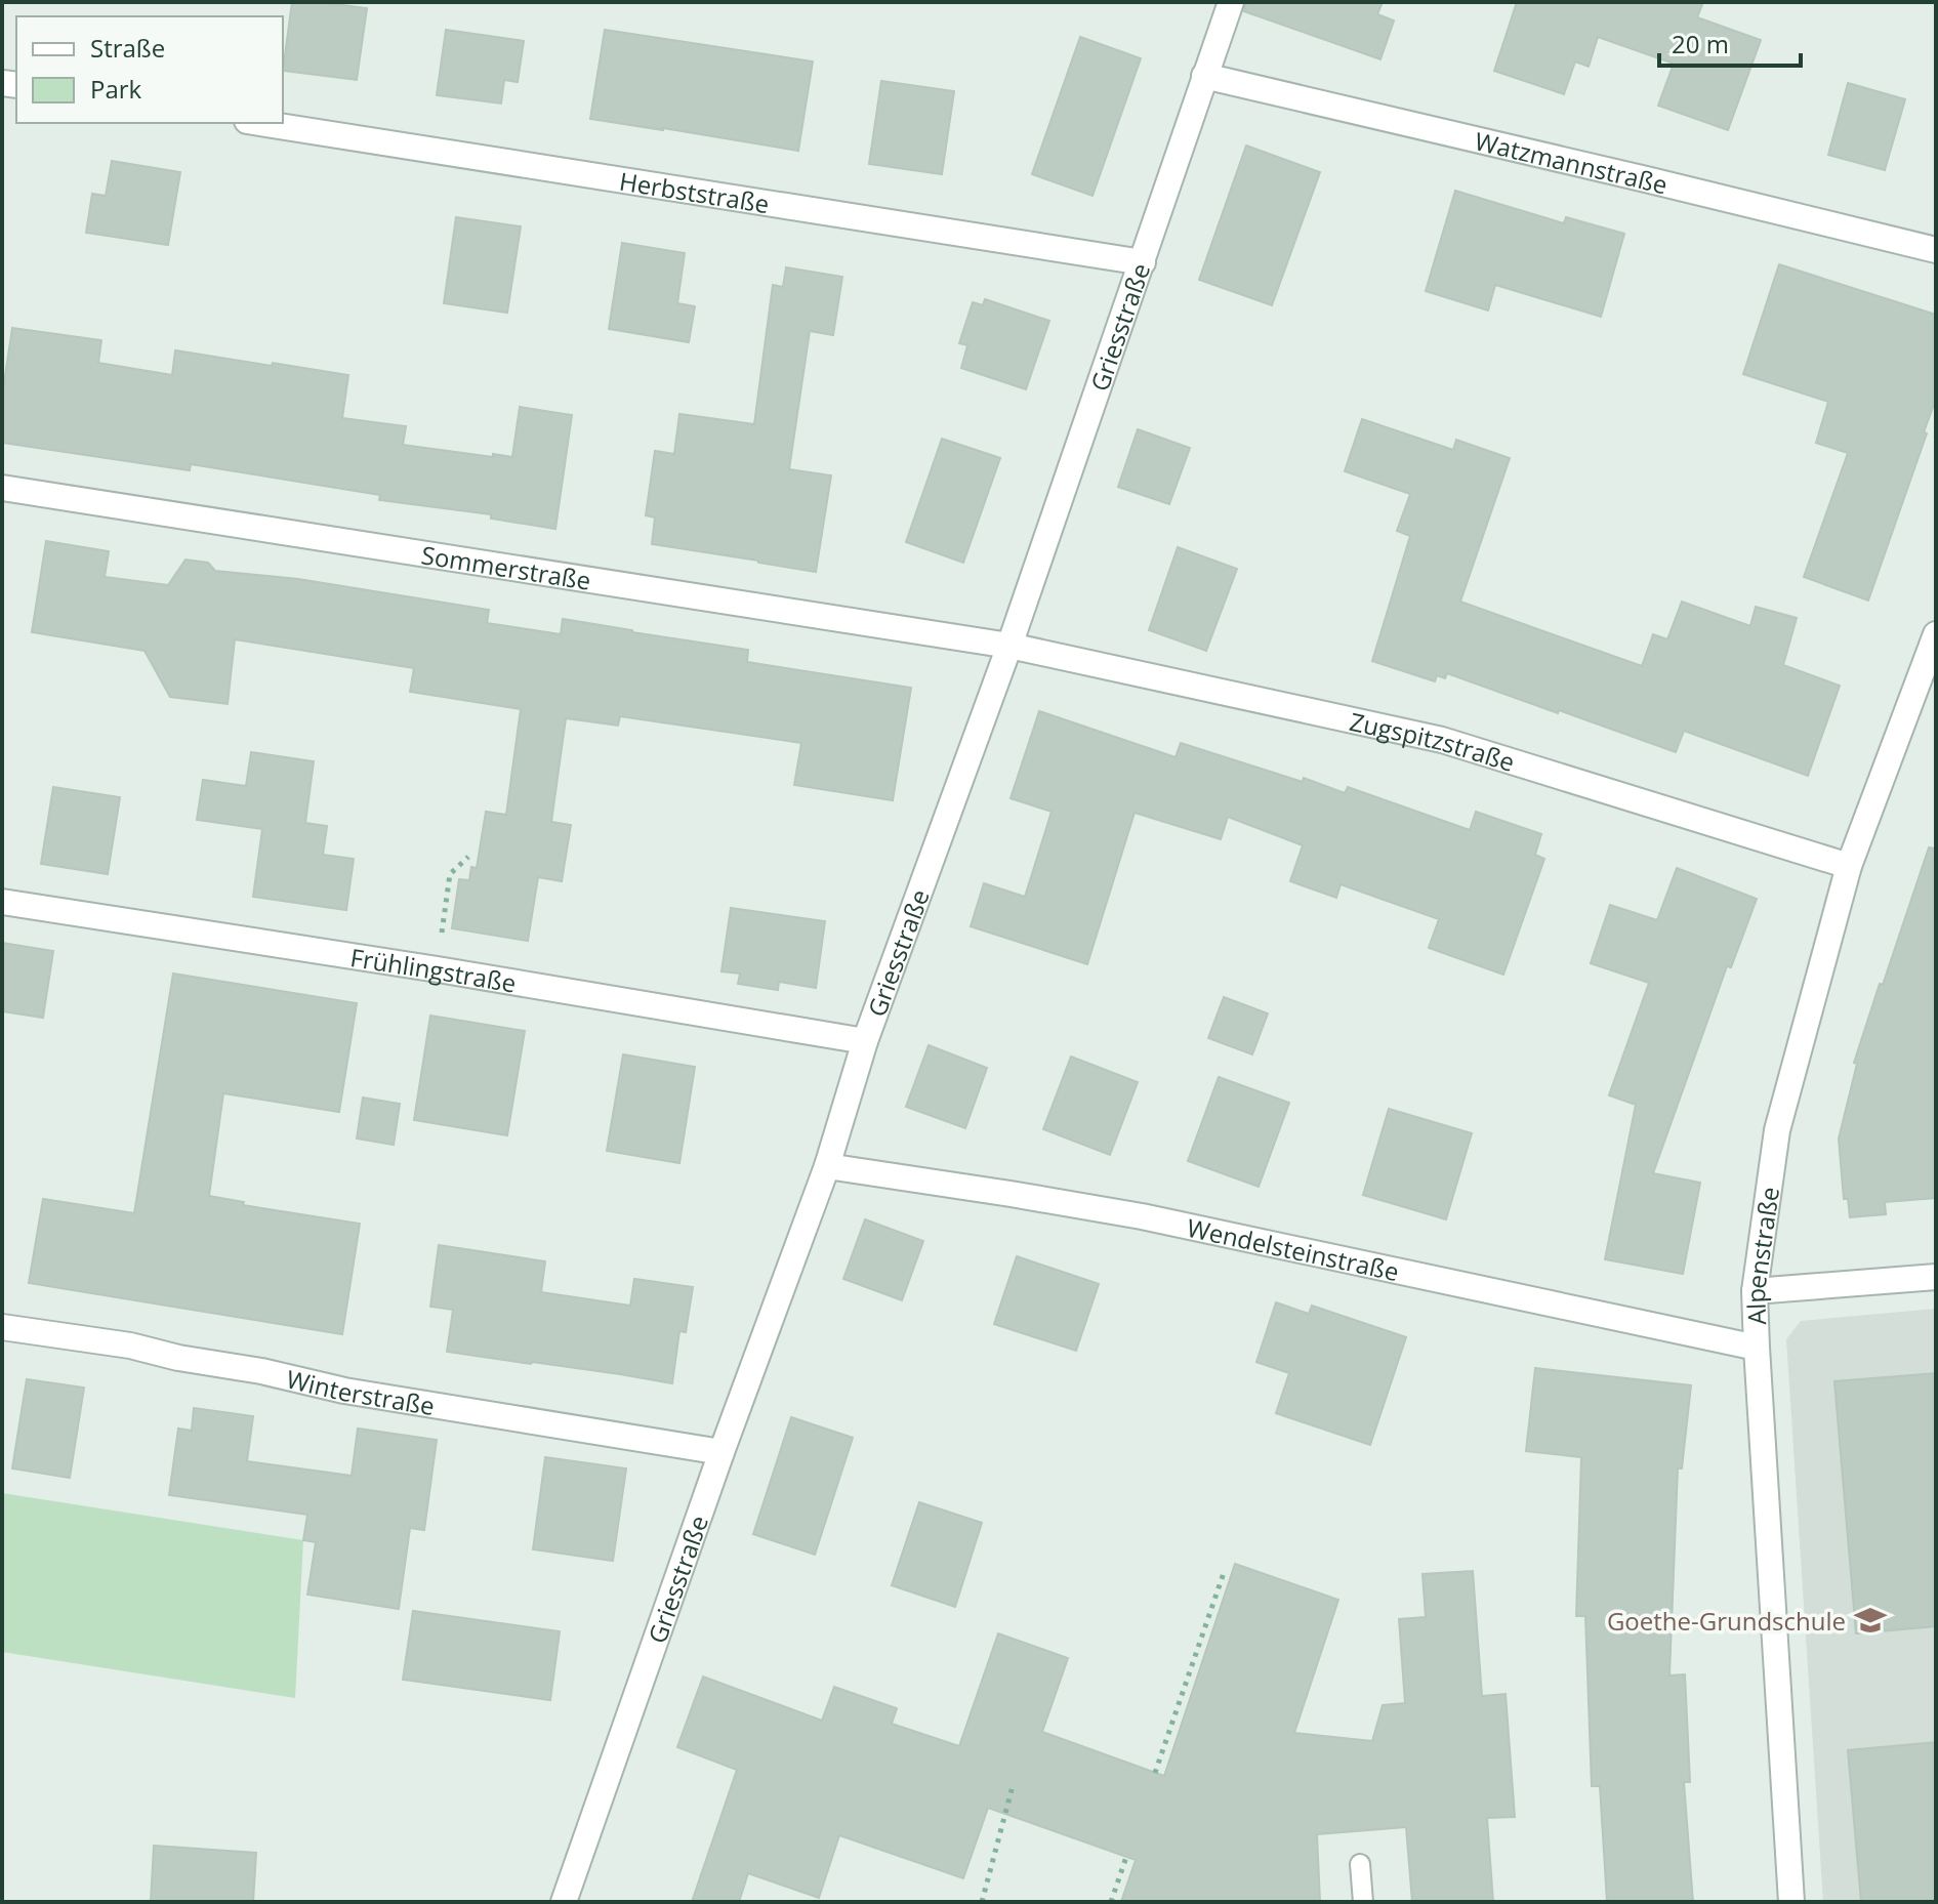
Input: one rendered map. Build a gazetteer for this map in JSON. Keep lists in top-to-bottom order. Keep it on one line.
{"streets":{"street":["Watzmannstraße","Herbststraße","Griesstraße","Sommerstraße","Zugspitzstraße","Frühlingstraße","Wendelsteinstraße","Alpenstraße","Winterstraße"]},"crossings":[["Watzmannstraße","Griesstraße"],["Herbststraße","Griesstraße"],["Griesstraße","Sommerstraße"],["Griesstraße","Zugspitzstraße"],["Griesstraße","Frühlingstraße"],["Griesstraße","Wendelsteinstraße"],["Griesstraße","Winterstraße"],["Sommerstraße","Zugspitzstraße"],["Zugspitzstraße","Alpenstraße"],["Wendelsteinstraße","Alpenstraße"]],"places":{"school or university":["Goethe-Grundschule"]},"legend":["Straße","Park"],"scale_bar":"20 m"}
